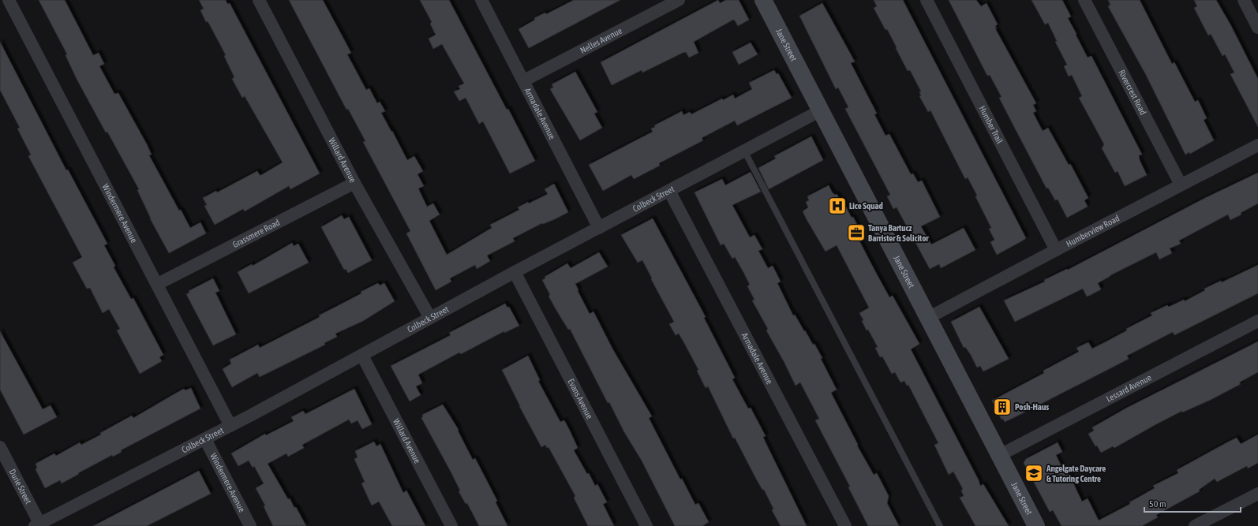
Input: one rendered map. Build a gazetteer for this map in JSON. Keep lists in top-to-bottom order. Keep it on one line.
{"streets":{"main road":["Jane Street"],"street":["Nelles Avenue","Rivercrest Road","Armadale Avenue","Humber Trail","Willard Avenue","Colbeck Street","Windermere Avenue","Humberview Road","Grassmere Road","Lessard Avenue","Evans Avenue","Durie Street"]},"crossings":[["Nelles Avenue","Armadale Avenue"],["Jane Street","Colbeck Street"],["Jane Street","Humberview Road"],["Jane Street","Lessard Avenue"],["Rivercrest Road","Humberview Road"],["Armadale Avenue","Colbeck Street"],["Humber Trail","Humberview Road"],["Willard Avenue","Colbeck Street"],["Willard Avenue","Grassmere Road"],["Colbeck Street","Windermere Avenue"],["Colbeck Street","Evans Avenue"],["Colbeck Street","Durie Street"],["Windermere Avenue","Grassmere Road"]],"places":{"hospital":["Lice Squad"],"office":["Tanya Bartucz Barrister & Solicitor"],"building":["Posh-Haus"],"school or university":["Angelgate Daycare & Tutoring Centre"]},"scale_bar":"50 m"}
